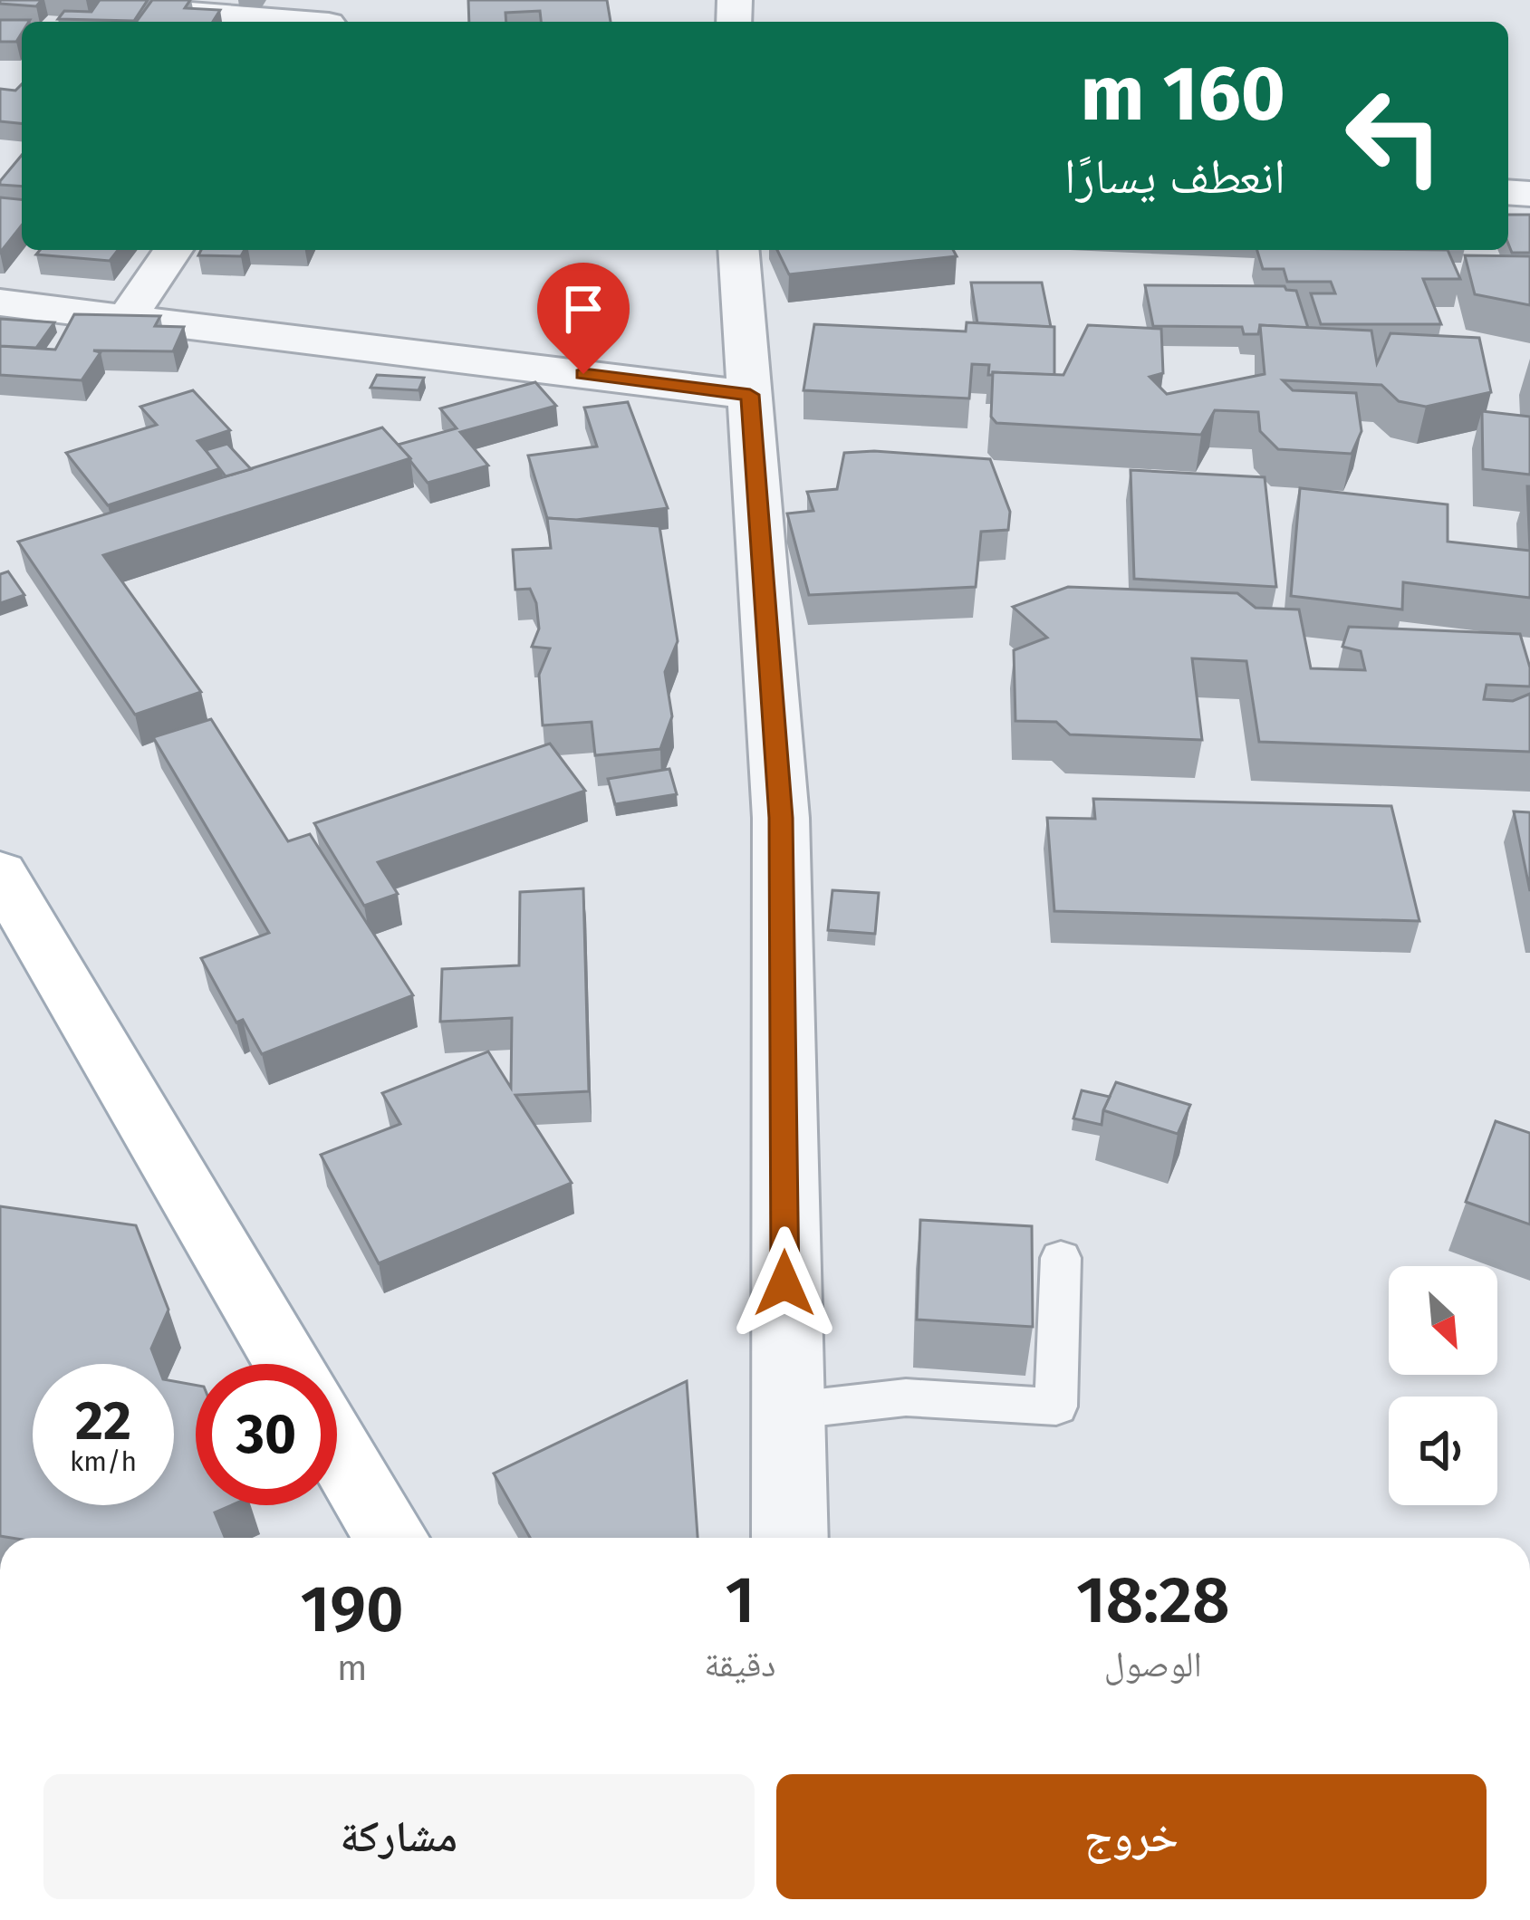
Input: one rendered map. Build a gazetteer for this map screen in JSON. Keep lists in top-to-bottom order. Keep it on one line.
{"north":"bottom right","page":{"turn":["160 m","انعطف يسارًا"],"speed":"22 km/h","limit":"30","eta":["18:28","الوصول","1","دقيقة","190","m"],"buttons":["خروج","مشاركة"]}}
